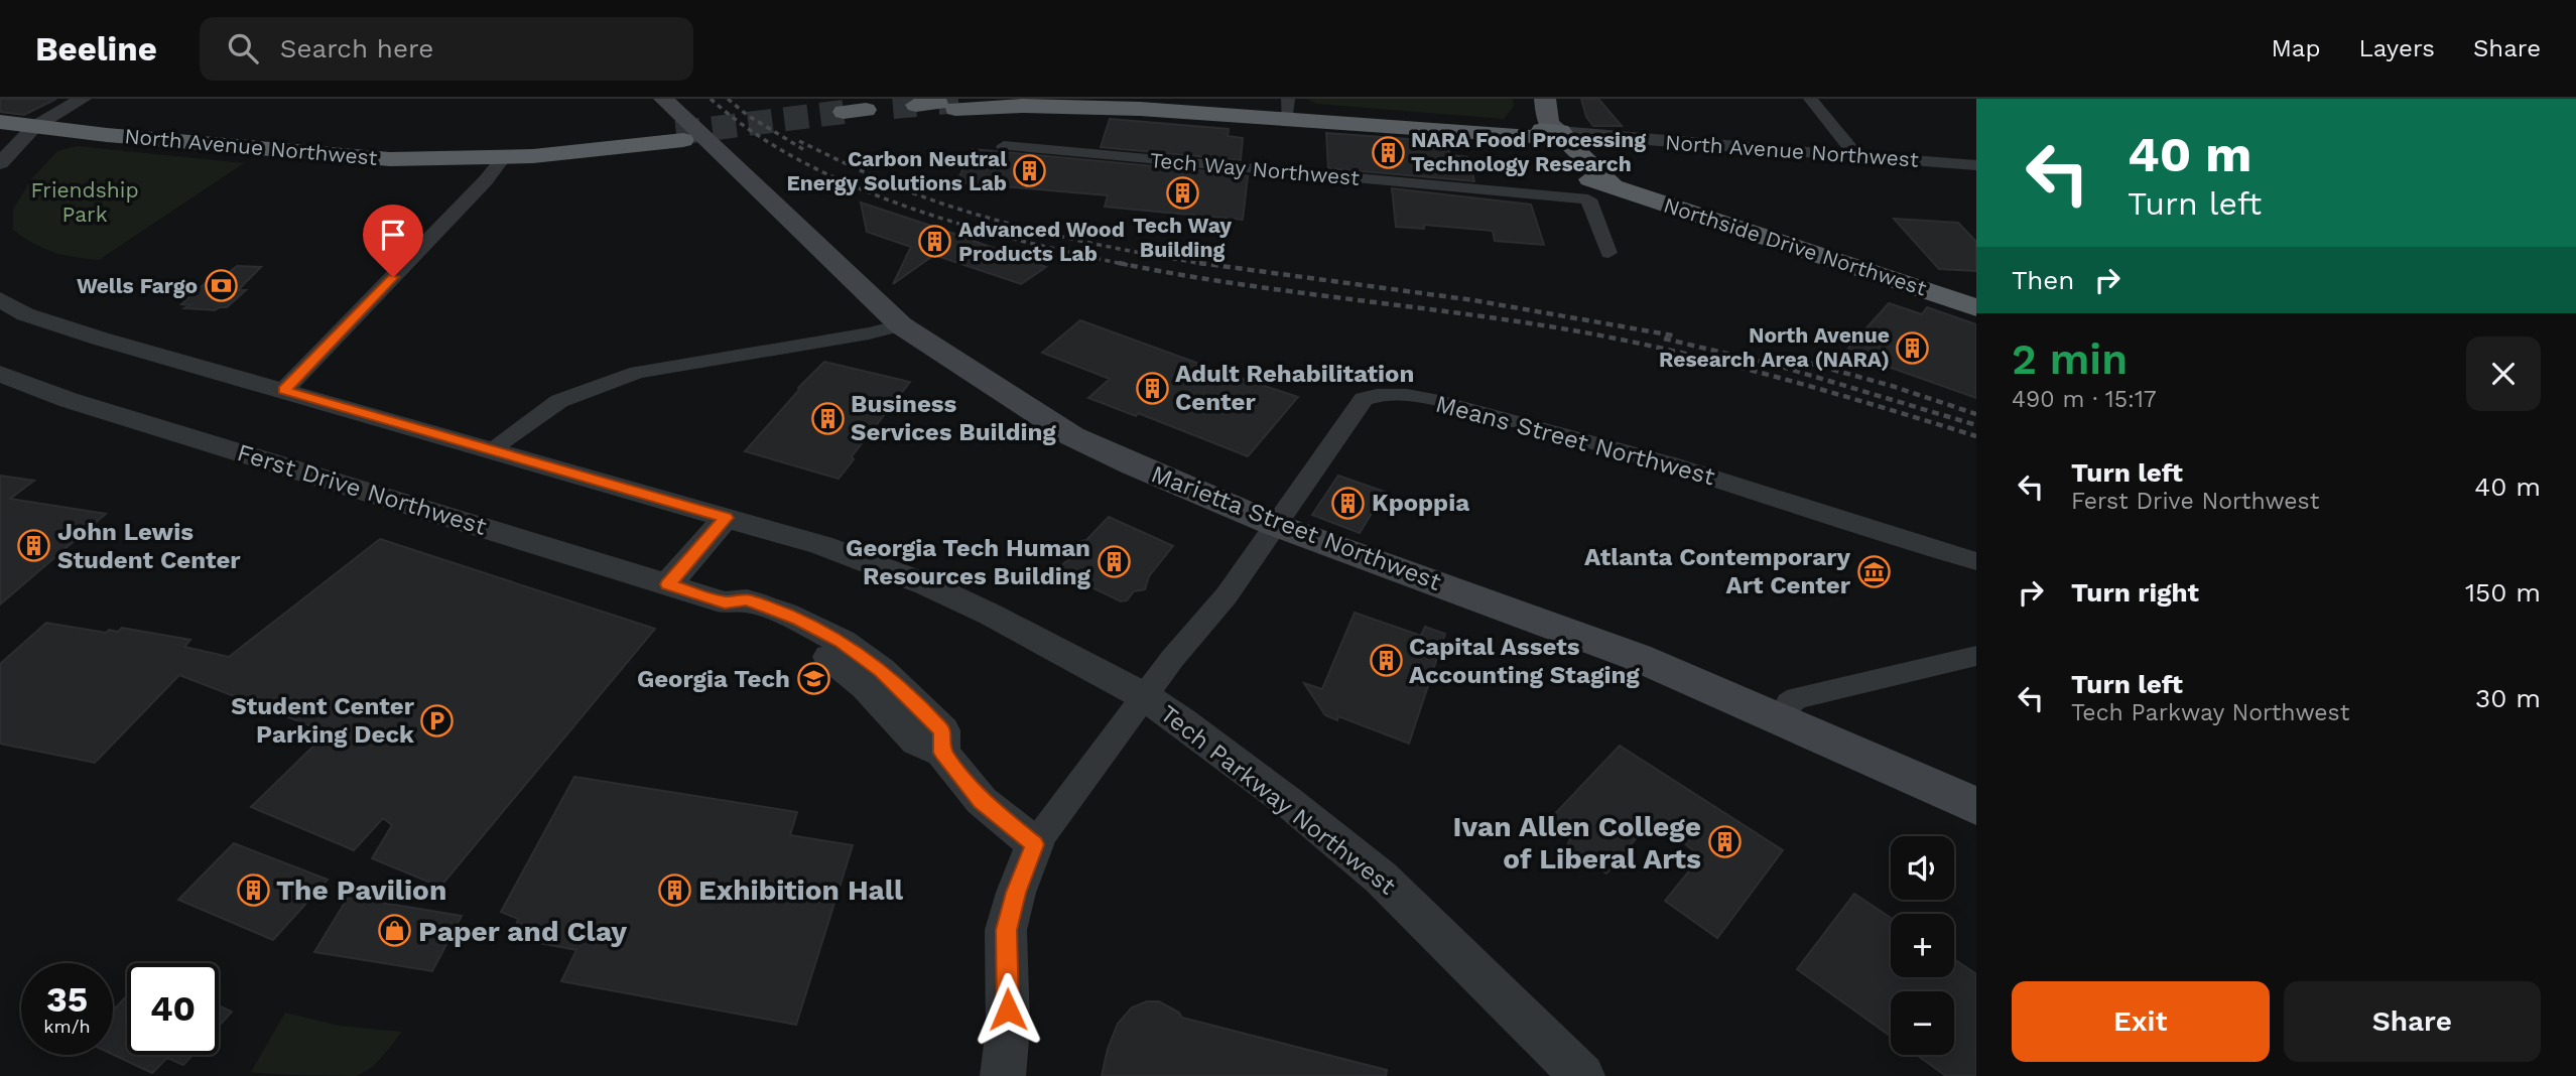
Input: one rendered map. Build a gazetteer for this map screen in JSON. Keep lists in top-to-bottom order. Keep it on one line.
{"streets":{"highway":["North Avenue Northwest","Northside Drive Northwest"],"main road":["Marietta Street Northwest"],"street":["Tech Way Northwest","Means Street Northwest","Ferst Drive Northwest","Tech Parkway Northwest"]},"crossings":[["North Avenue Northwest","Northside Drive Northwest"],["North Avenue Northwest","Marietta Street Northwest"],["Tech Way Northwest","Northside Drive Northwest"],["Means Street Northwest","Ferst Drive Northwest"],["Means Street Northwest","Marietta Street Northwest"],["Means Street Northwest","Tech Parkway Northwest"]],"parks":["Friendship Park"],"places":{"building":["NARA Food Processing Technology Research","Carbon Neutral Energy Solutions Lab","Tech Way Building","Advanced Wood Products Lab","North Avenue Research Area (NARA)","Adult Rehabilitation Center","Business Services Building","Kpoppia","John Lewis Student Center","Georgia Tech Human Resources Building","Capital Assets Accounting Staging","Ivan Allen College of Liberal Arts","The Pavilion","Exhibition Hall"],"bank":["Wells Fargo"],"museum":["Atlanta Contemporary Art Center"],"school or university":["Georgia Tech"],"parking":["Student Center Parking Deck"],"shop":["Paper and Clay"]},"page":{"header":"Beeline","search":"Search here","nav":["Map","Layers","Share"],"turn":["40 m","Turn left"],"then":"Then","heading":["2 min","490 m · 15:17"],"list":[{"name":"Turn left","note":"Ferst Drive Northwest","value":"40 m"},{"name":"Turn right","value":"150 m"},{"name":"Turn left","note":"Tech Parkway Northwest","value":"30 m"}],"map_buttons":["+","−"],"speed":"35 km/h","limit":"40","buttons":["Exit","Share"]}}
